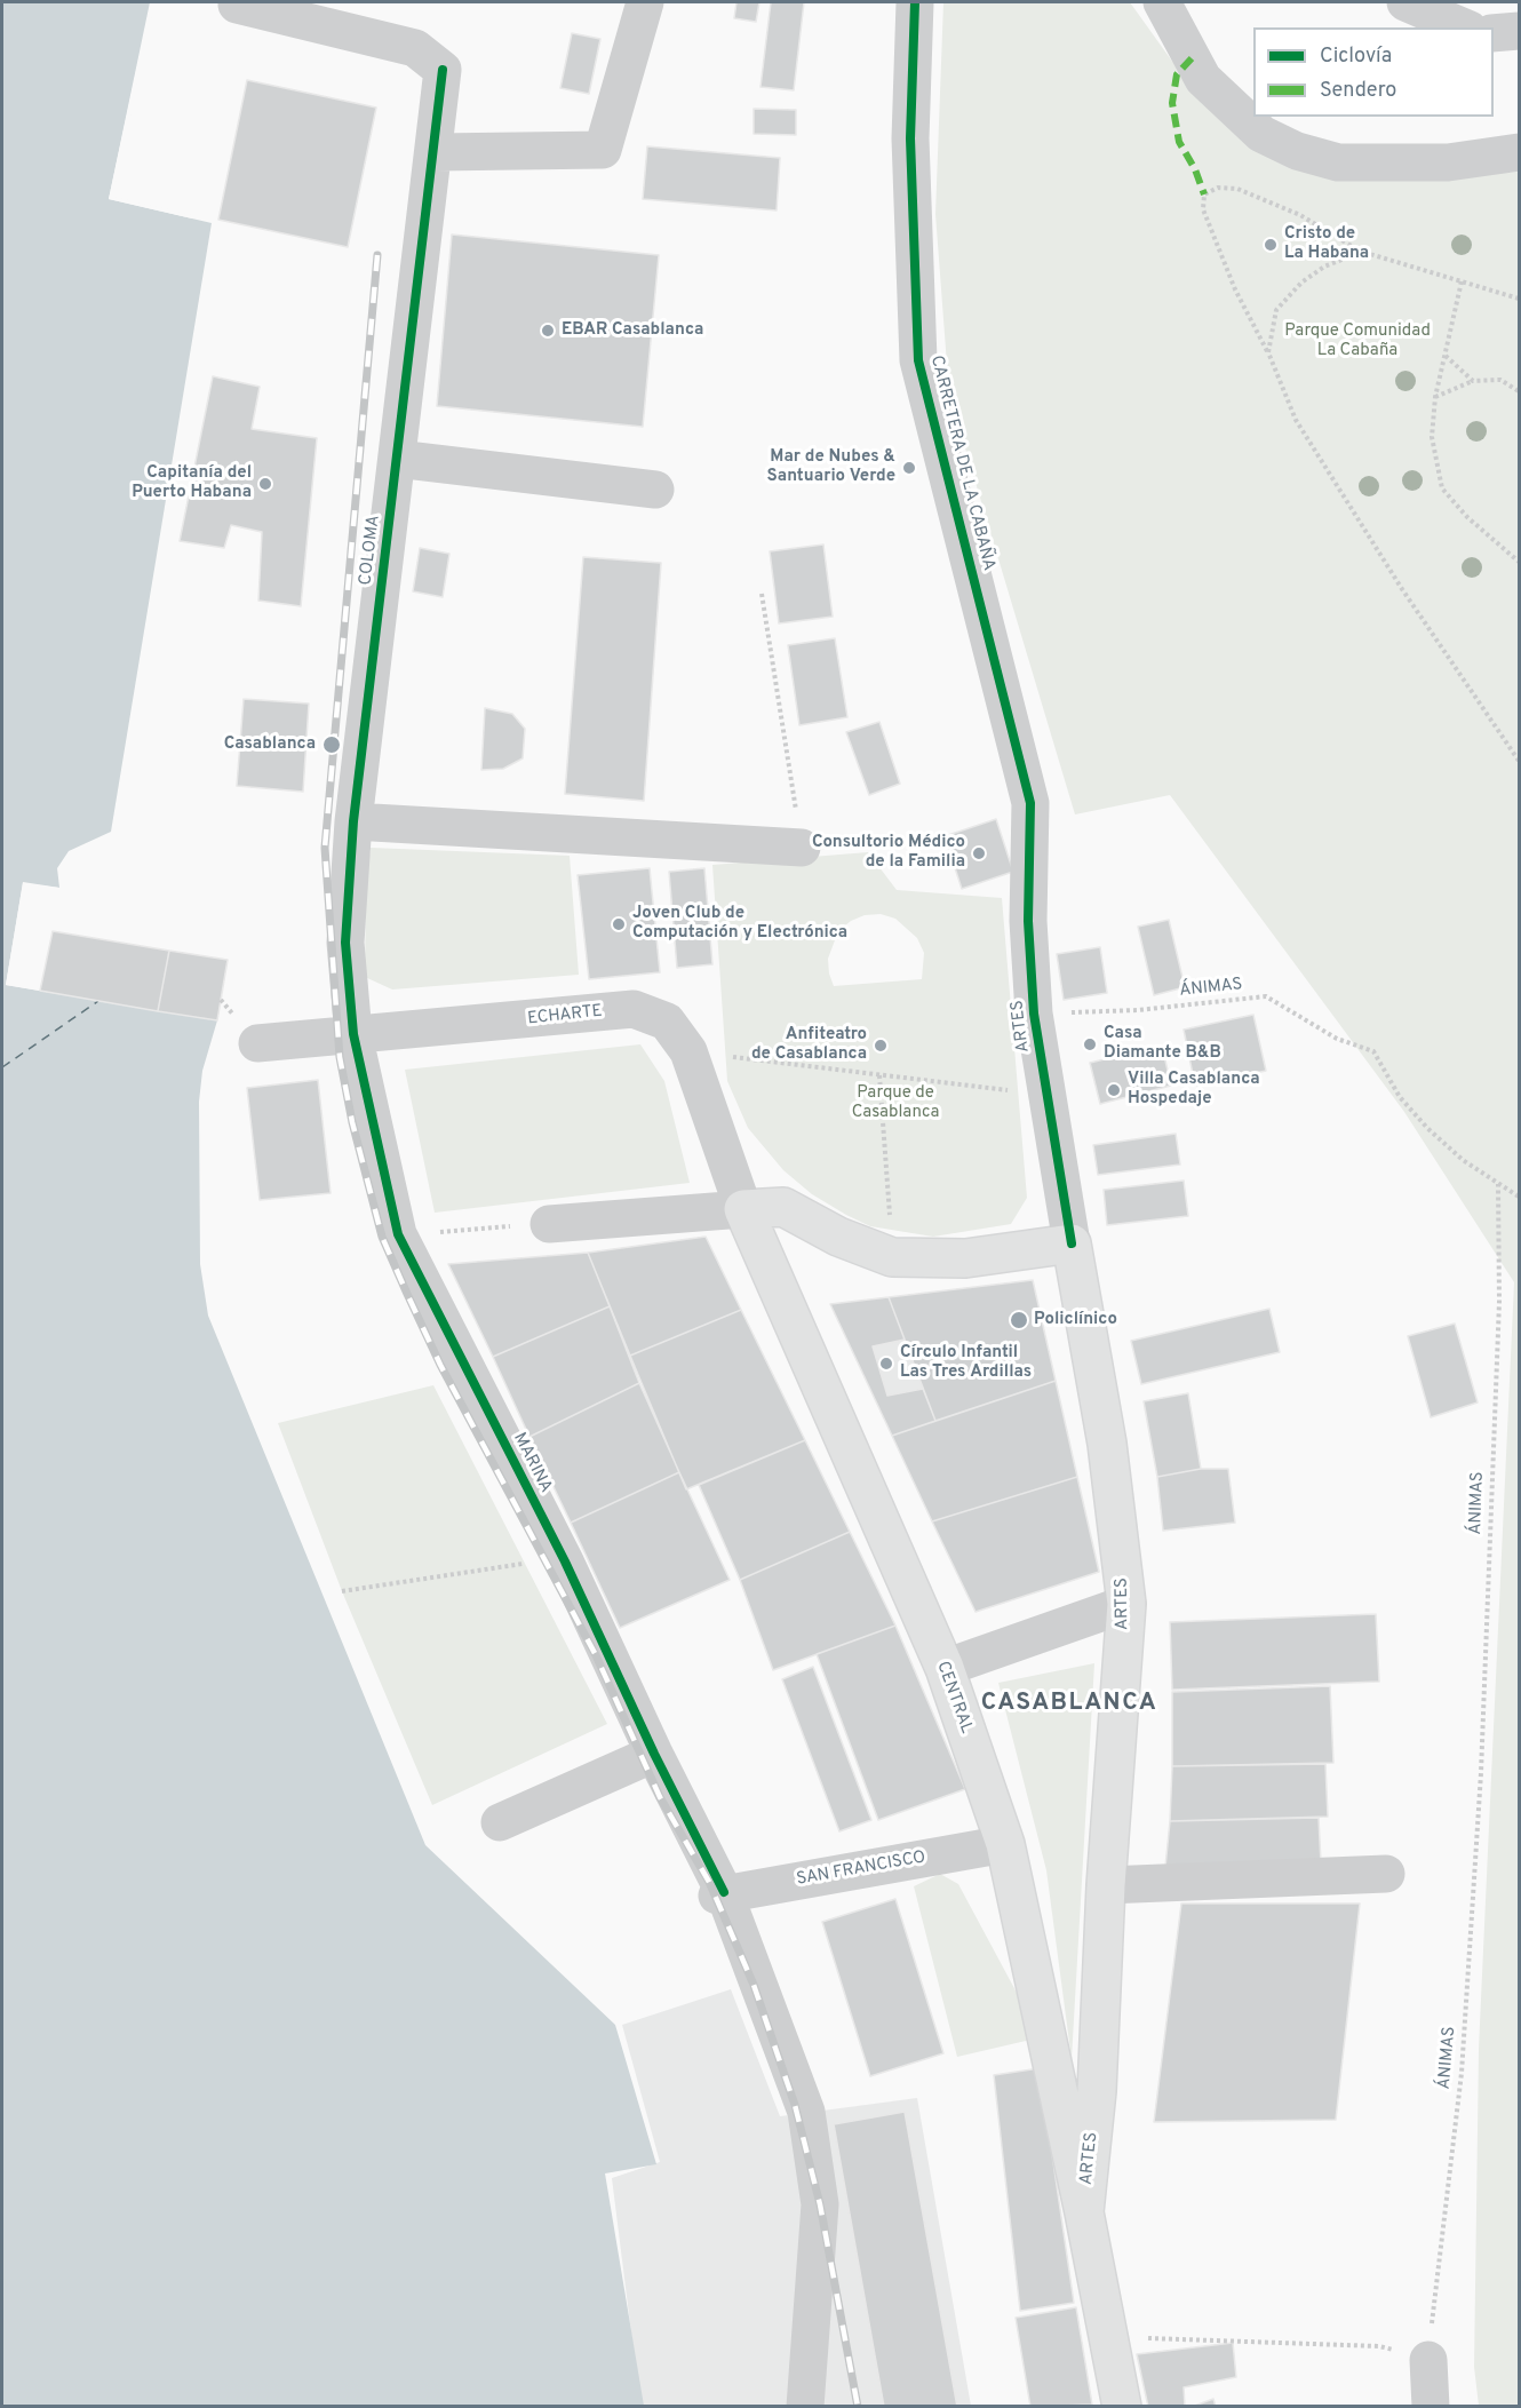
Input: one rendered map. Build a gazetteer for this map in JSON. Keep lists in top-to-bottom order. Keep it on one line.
{"streets":{"main road":["ARTES","CENTRAL"],"street":["CARRETERA DE LA CABAÑA","COLOMA","ECHARTE","MARINA","SAN FRANCISCO"],"path":["ÁNIMAS"]},"crossings":[["CARRETERA DE LA CABAÑA","ARTES"],["COLOMA","ECHARTE"],["COLOMA","MARINA"],["ÁNIMAS","ARTES"],["ECHARTE","MARINA"],["ECHARTE","CENTRAL"],["ARTES","CENTRAL"],["MARINA","SAN FRANCISCO"],["CENTRAL","SAN FRANCISCO"]],"districts":["CASABLANCA"],"parks":["Parque Comunidad La Cabaña","Parque de Casablanca"],"places":["Cristo de La Habana","EBAR Casablanca","Mar de Nubes & Santuario Verde","Capitanía del Puerto Habana","Casablanca","Consultorio Médico de la Familia","Joven Club de Computación y Electrónica","Casa Diamante B&B","Anfiteatro de Casablanca","Villa Casablanca Hospedaje","Policlínico","Círculo Infantil Las Tres Ardillas"],"legend":["Ciclovía","Sendero"]}
